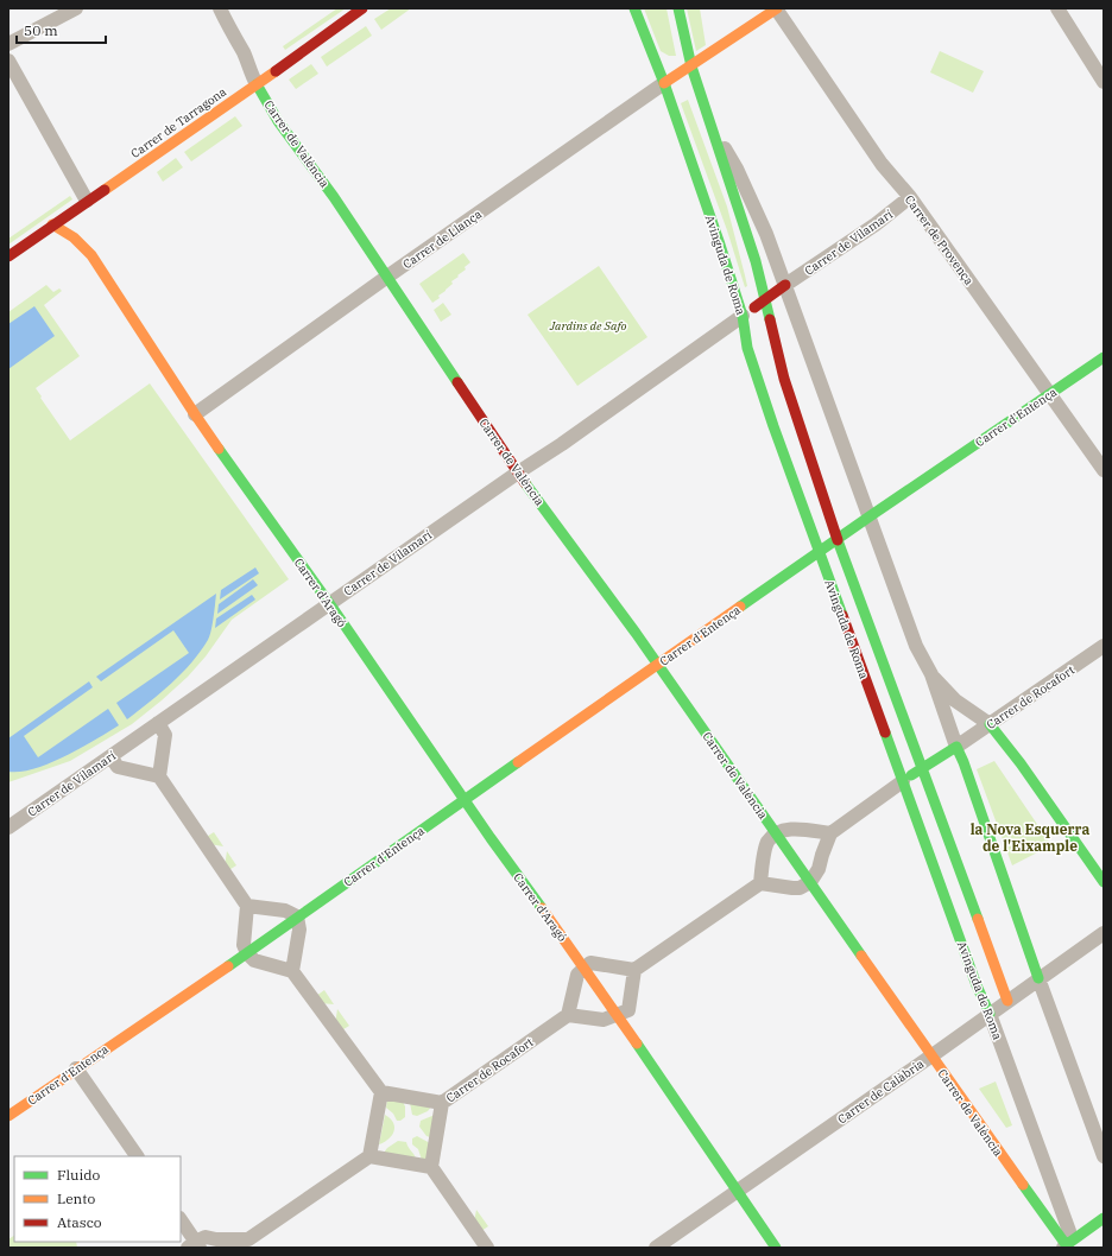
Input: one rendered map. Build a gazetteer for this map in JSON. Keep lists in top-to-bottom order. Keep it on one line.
{"streets":{"street":["Carrer de Tarragona","Carrer de València","Carrer de Llança","Carrer de Provença","Carrer de Vilamarí","Avinguda de Roma","Carrer d'Entença","Carrer d'Aragó","Carrer de Rocafort","Carrer de Calàbria"]},"crossings":[["Carrer de Tarragona","Carrer de València"],["Carrer de Tarragona","Carrer d'Aragó"],["Carrer de València","Carrer de Llança"],["Carrer de València","Carrer de Vilamarí"],["Carrer de València","Avinguda de Roma"],["Carrer de València","Carrer d'Entença"],["Carrer de València","Carrer de Calàbria"],["Carrer de Llança","Carrer de Provença"],["Carrer de Llança","Avinguda de Roma"],["Carrer de Llança","Carrer d'Aragó"],["Carrer de Provença","Carrer de Vilamarí"],["Carrer de Provença","Carrer d'Entença"],["Carrer de Vilamarí","Avinguda de Roma"],["Carrer de Vilamarí","Carrer d'Aragó"],["Avinguda de Roma","Carrer d'Entença"],["Avinguda de Roma","Carrer de Rocafort"],["Avinguda de Roma","Carrer de Calàbria"],["Carrer d'Entença","Carrer d'Aragó"],["Carrer d'Aragó","Carrer de Calàbria"]],"districts":["la Nova Esquerra de l'Eixample"],"parks":["Jardins de Safo"],"legend":["Fluido","Lento","Atasco"],"scale_bar":"50 m"}
